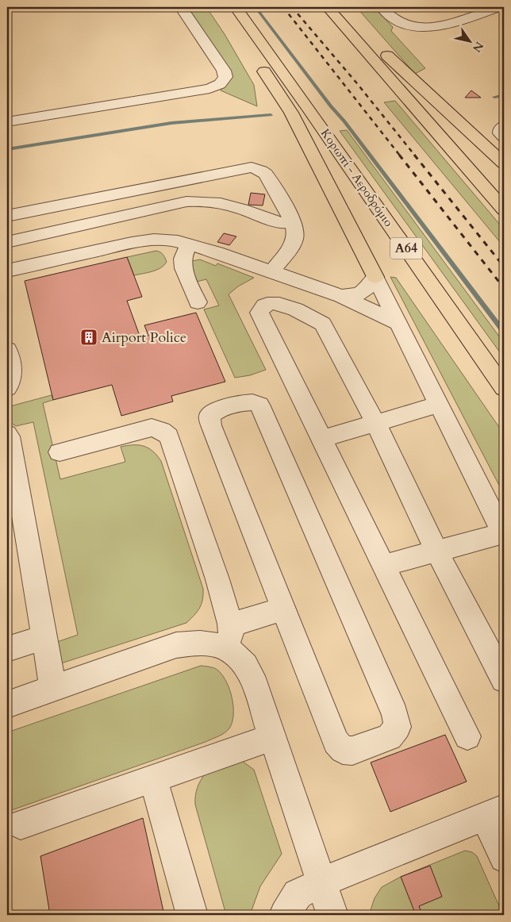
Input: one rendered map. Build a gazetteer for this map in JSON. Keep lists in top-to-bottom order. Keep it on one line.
{"streets":{"highway":["Κορωπί - Αεροδρόμιο","Α64"]},"places":{"building":["Airport Police"]},"north":"bottom right"}
